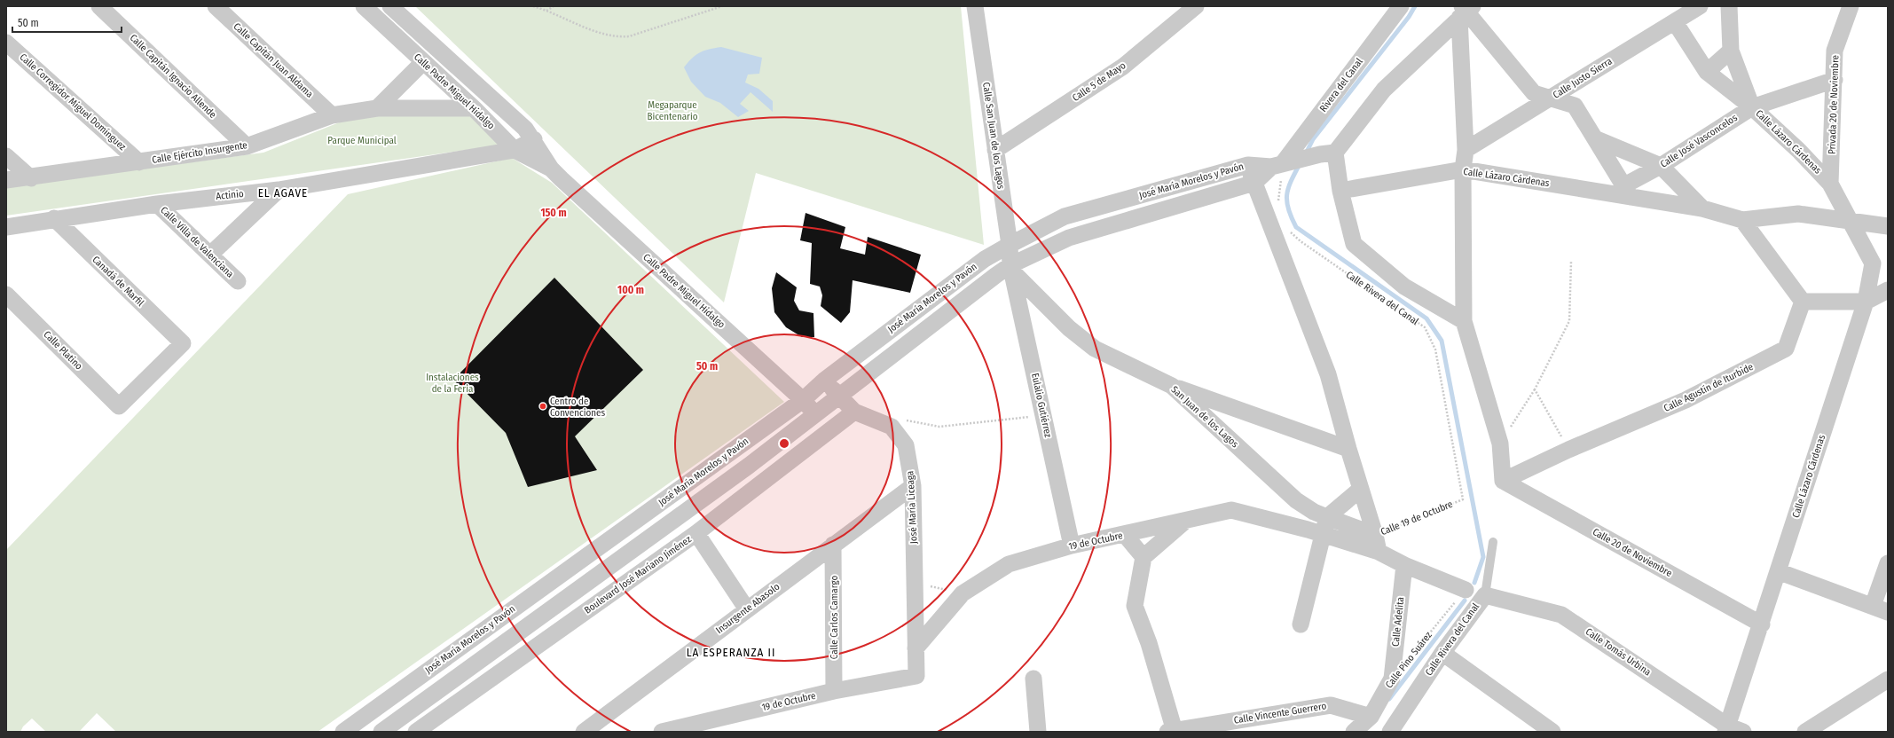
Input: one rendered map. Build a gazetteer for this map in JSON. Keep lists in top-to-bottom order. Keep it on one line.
{"streets":{"street":["Calle Capitán Juan Aldama","Calle Capitán Ignacio Allende","Calle Justo Sierra","Calle 5 de Mayo","Rivera del Canal","Calle Padre Miguel Hidalgo","Calle Corregidor Miguel Domínguez","Privada 20 de Noviembre","Calle San Juan de los Lagos","Calle José Vasconcelos","Calle Lázaro Cárdenas","Calle Ejército Insurgente","José María Morelos y Pavón","Actinio","Calle Villa de Valenciana","Canadá de Marfil","Calle Rivera del Canal","Calle Platino","Calle Agustín de Iturbide","Eulalio Gutiérrez","San Juan de los Lagos","José María Liceaga","Calle 19 de Octubre","19 de Octubre","Calle 20 de Noviembre","Boulevard José Maríano Jiménez","Insurgente Abasolo","Calle Carlos Camargo","Calle Adelita","Calle Tomás Urbina","Calle Pino Suárez","Calle Vincente Guerrero"]},"crossings":[["Calle Capitán Juan Aldama","Calle Ejército Insurgente"],["Calle Capitán Ignacio Allende","Calle Ejército Insurgente"],["Calle Justo Sierra","Calle Lázaro Cárdenas"],["Calle 5 de Mayo","Calle San Juan de los Lagos"],["Rivera del Canal","José María Morelos y Pavón"],["Calle Padre Miguel Hidalgo","Calle Ejército Insurgente"],["Calle Padre Miguel Hidalgo","José María Morelos y Pavón"],["Calle Padre Miguel Hidalgo","Actinio"],["Calle Corregidor Miguel Domínguez","Calle Ejército Insurgente"],["Privada 20 de Noviembre","Calle José Vasconcelos"],["Privada 20 de Noviembre","Calle Lázaro Cárdenas"],["Calle San Juan de los Lagos","José María Morelos y Pavón"],["Calle San Juan de los Lagos","Eulalio Gutiérrez"],["Calle San Juan de los Lagos","San Juan de los Lagos"],["Calle José Vasconcelos","Calle Lázaro Cárdenas"],["Calle Lázaro Cárdenas","Calle 20 de Noviembre"],["Calle Lázaro Cárdenas","Calle Tomás Urbina"],["José María Morelos y Pavón","Eulalio Gutiérrez"],["José María Morelos y Pavón","San Juan de los Lagos"],["José María Morelos y Pavón","José María Liceaga"],["Actinio","Calle Villa de Valenciana"],["Actinio","Canadá de Marfil"],["Canadá de Marfil","Calle Platino"],["Calle Rivera del Canal","Calle 19 de Octubre"],["Calle Rivera del Canal","Calle Tomás Urbina"],["Calle Agustín de Iturbide","Calle 20 de Noviembre"],["Eulalio Gutiérrez","San Juan de los Lagos"],["Eulalio Gutiérrez","19 de Octubre"],["San Juan de los Lagos","Calle 19 de Octubre"],["José María Liceaga","19 de Octubre"],["José María Liceaga","Boulevard José Maríano Jiménez"],["José María Liceaga","Insurgente Abasolo"],["19 de Octubre","Calle Carlos Camargo"],["Insurgente Abasolo","Calle Carlos Camargo"],["Calle Adelita","Calle Pino Suárez"],["Calle Pino Suárez","Calle Vincente Guerrero"]],"districts":["EL AGAVE","LA ESPERANZA II"],"parks":["Megaparque Bicentenario","Parque Municipal","Instalaciones de la Feria"],"places":["Centro de Convenciones"],"scale_bar":"50 m","rings":["150 m","100 m","50 m"]}
